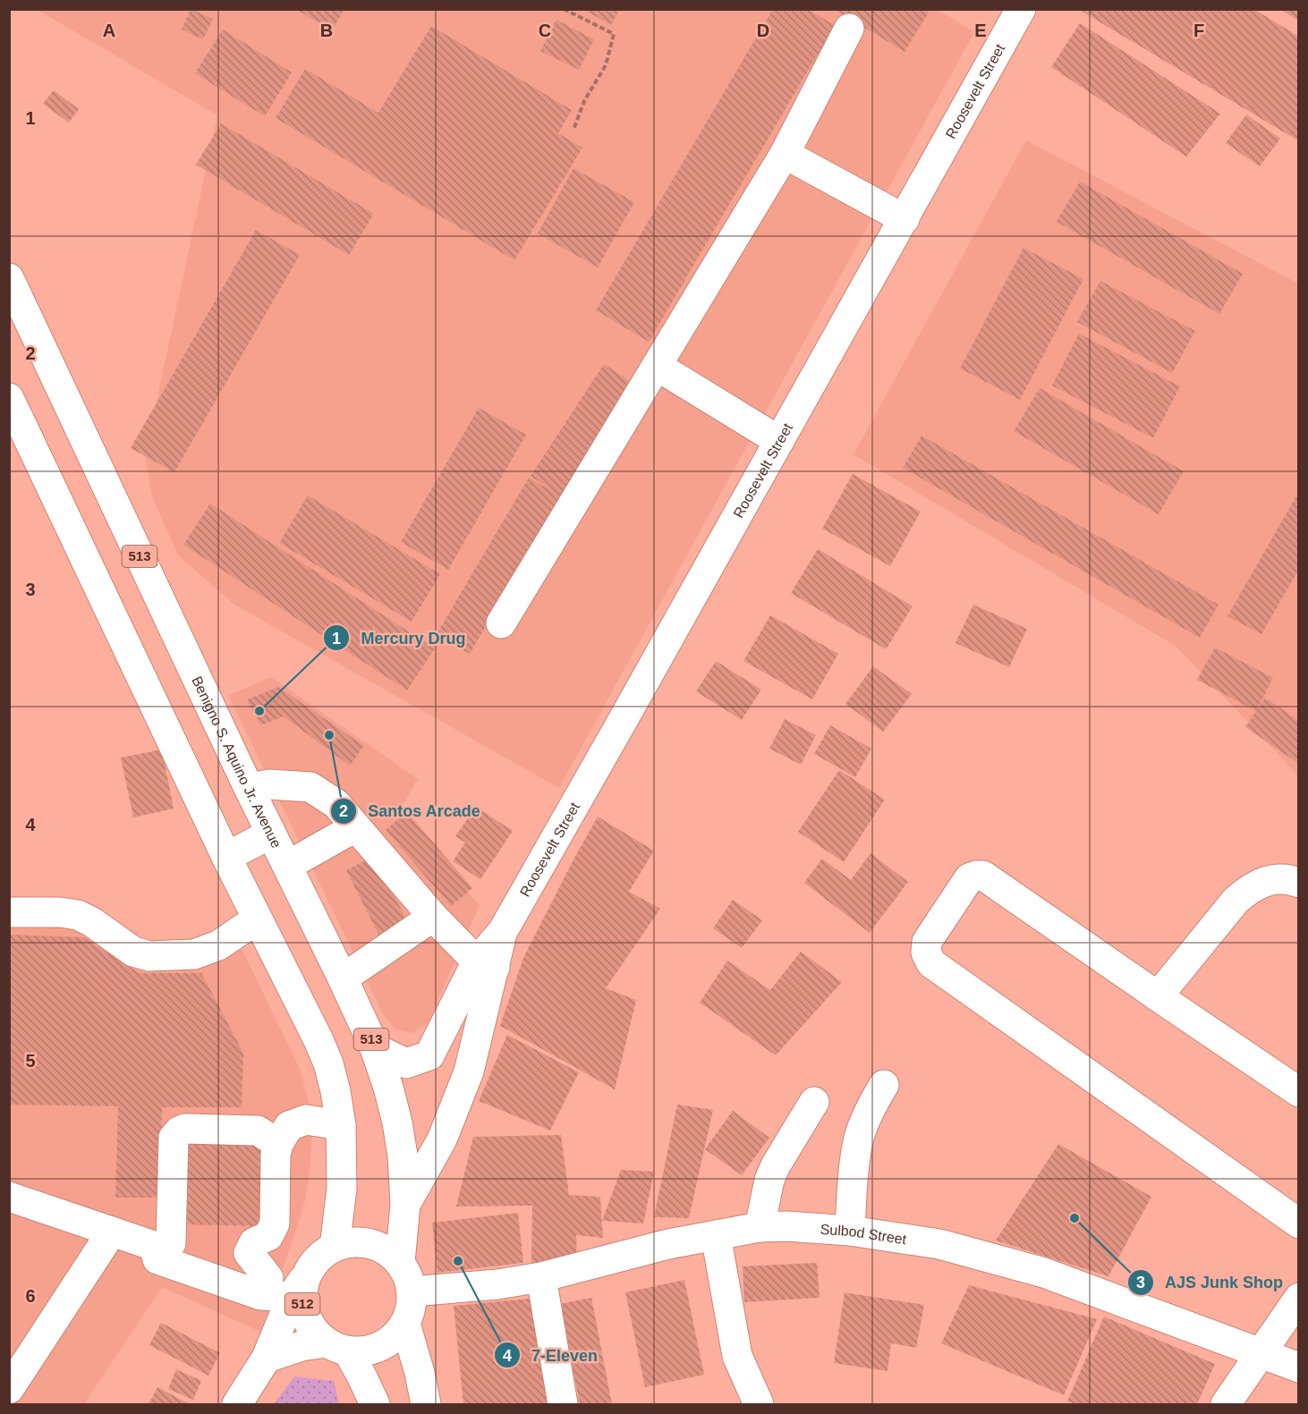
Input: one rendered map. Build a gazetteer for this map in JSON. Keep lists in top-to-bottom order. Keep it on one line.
{"streets":{"main road":["Roosevelt Street","513","Benigno S. Aquino Jr. Avenue","Sulbod Street","512"]},"crossings":[["Roosevelt Street","Benigno S. Aquino Jr. Avenue"],["Benigno S. Aquino Jr. Avenue","Sulbod Street"],["Benigno S. Aquino Jr. Avenue","512"],["Sulbod Street","512"]],"places":["Mercury Drug","Santos Arcade","AJS Junk Shop","7-Eleven"],"grid":{"columns":["A","B","C","D","E","F"],"rows":["1","2","3","4","5","6"]}}
